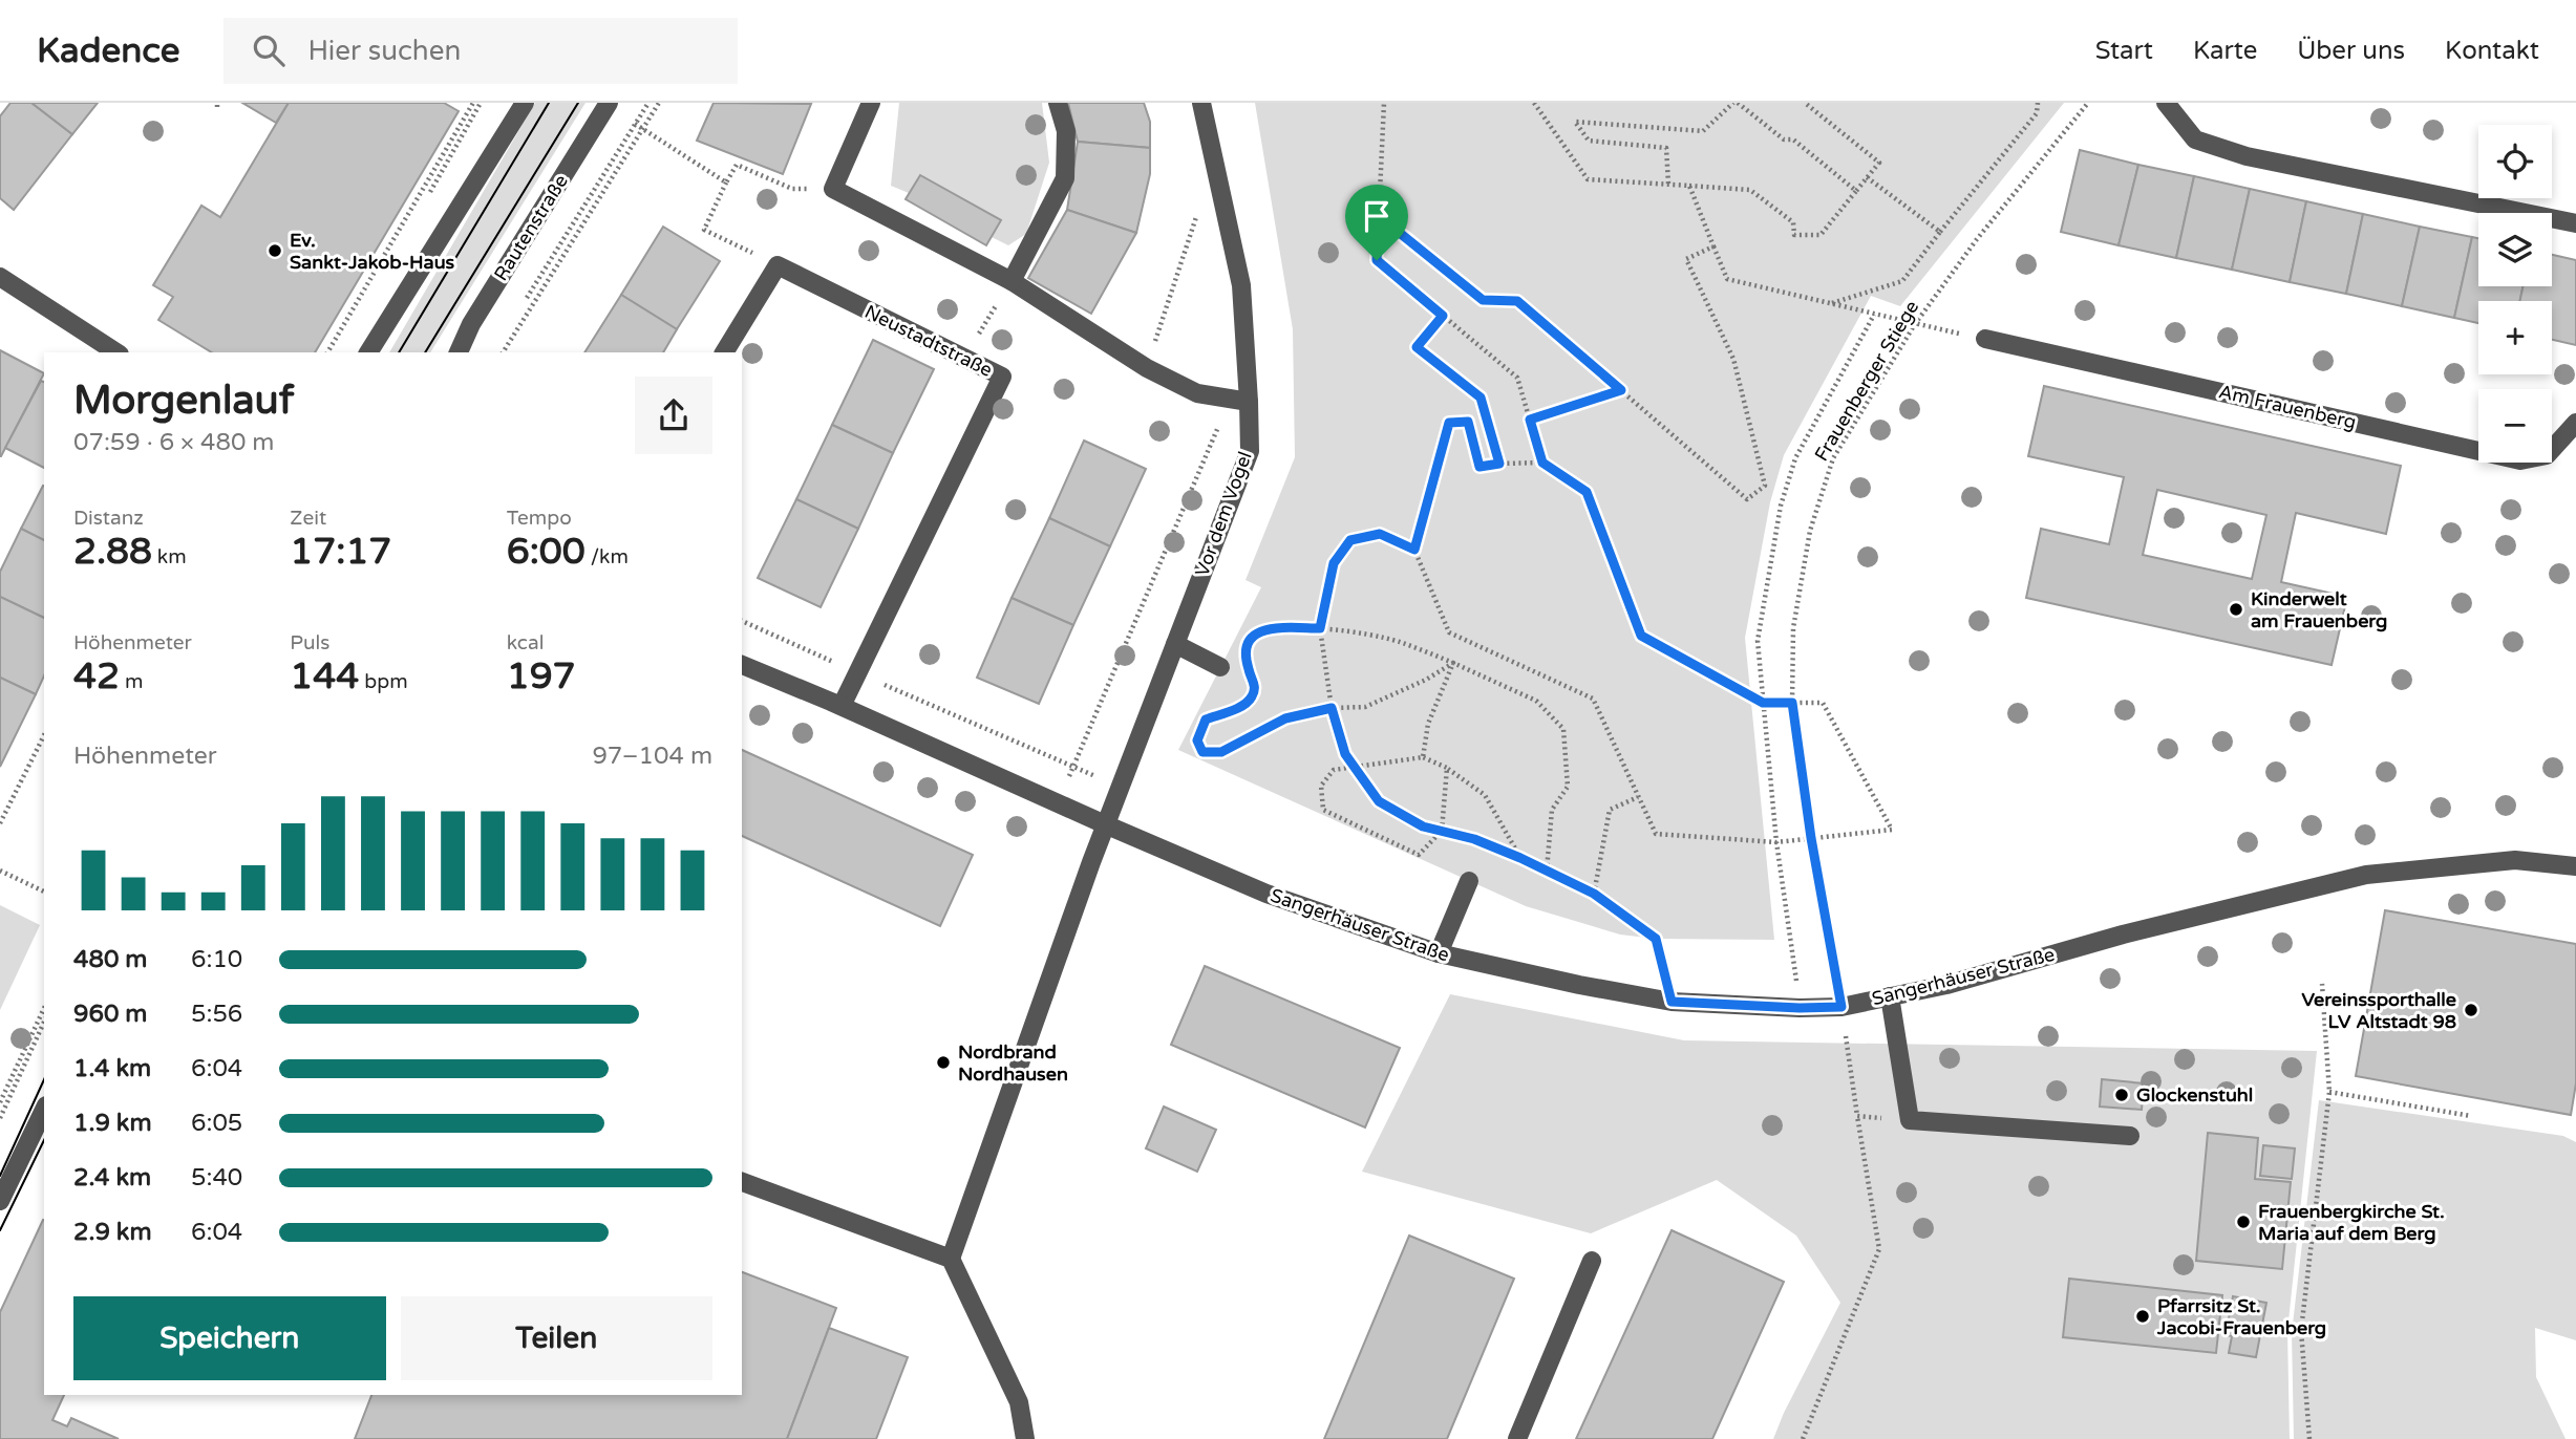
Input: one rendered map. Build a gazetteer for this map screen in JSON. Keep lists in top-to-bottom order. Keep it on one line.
{"streets":{"street":["Rautenstraße","Neustadtstraße","Am Frauenberg","Vor dem Vogel","Sangerhäuser Straße"],"path":["Frauenberger Stiege"]},"crossings":[["Frauenberger Stiege","Sangerhäuser Straße"],["Vor dem Vogel","Sangerhäuser Straße"]],"places":["Ev. Sankt-Jakob-Haus","Kinderwelt am Frauenberg","Vereinssporthalle LV Altstadt 98","Nordbrand Nordhausen","Glockenstuhl","Frauenbergkirche St. Maria auf dem Berg","Pfarrsitz St. Jacobi-Frauenberg"],"page":{"header":"Kadence","search":"Hier suchen","nav":["Start","Karte","Über uns","Kontakt"],"map_buttons":["+","−"],"heading":["Morgenlauf","07:59 · 6 × 480 m"],"stats":[["Distanz","2.88 km"],["Zeit","17:17"],["Tempo","6:00 /km"],["Höhenmeter","42 m"],["Puls","144 bpm"],["kcal","197"]],"chart":["Höhenmeter","97–104 m"],"list":[{"name":"480 m","note":"6:10"},{"name":"960 m","note":"5:56"},{"name":"1.4 km","note":"6:04"},{"name":"1.9 km","note":"6:05"},{"name":"2.4 km","note":"5:40"},{"name":"2.9 km","note":"6:04"}],"buttons":["Speichern","Teilen"]}}
